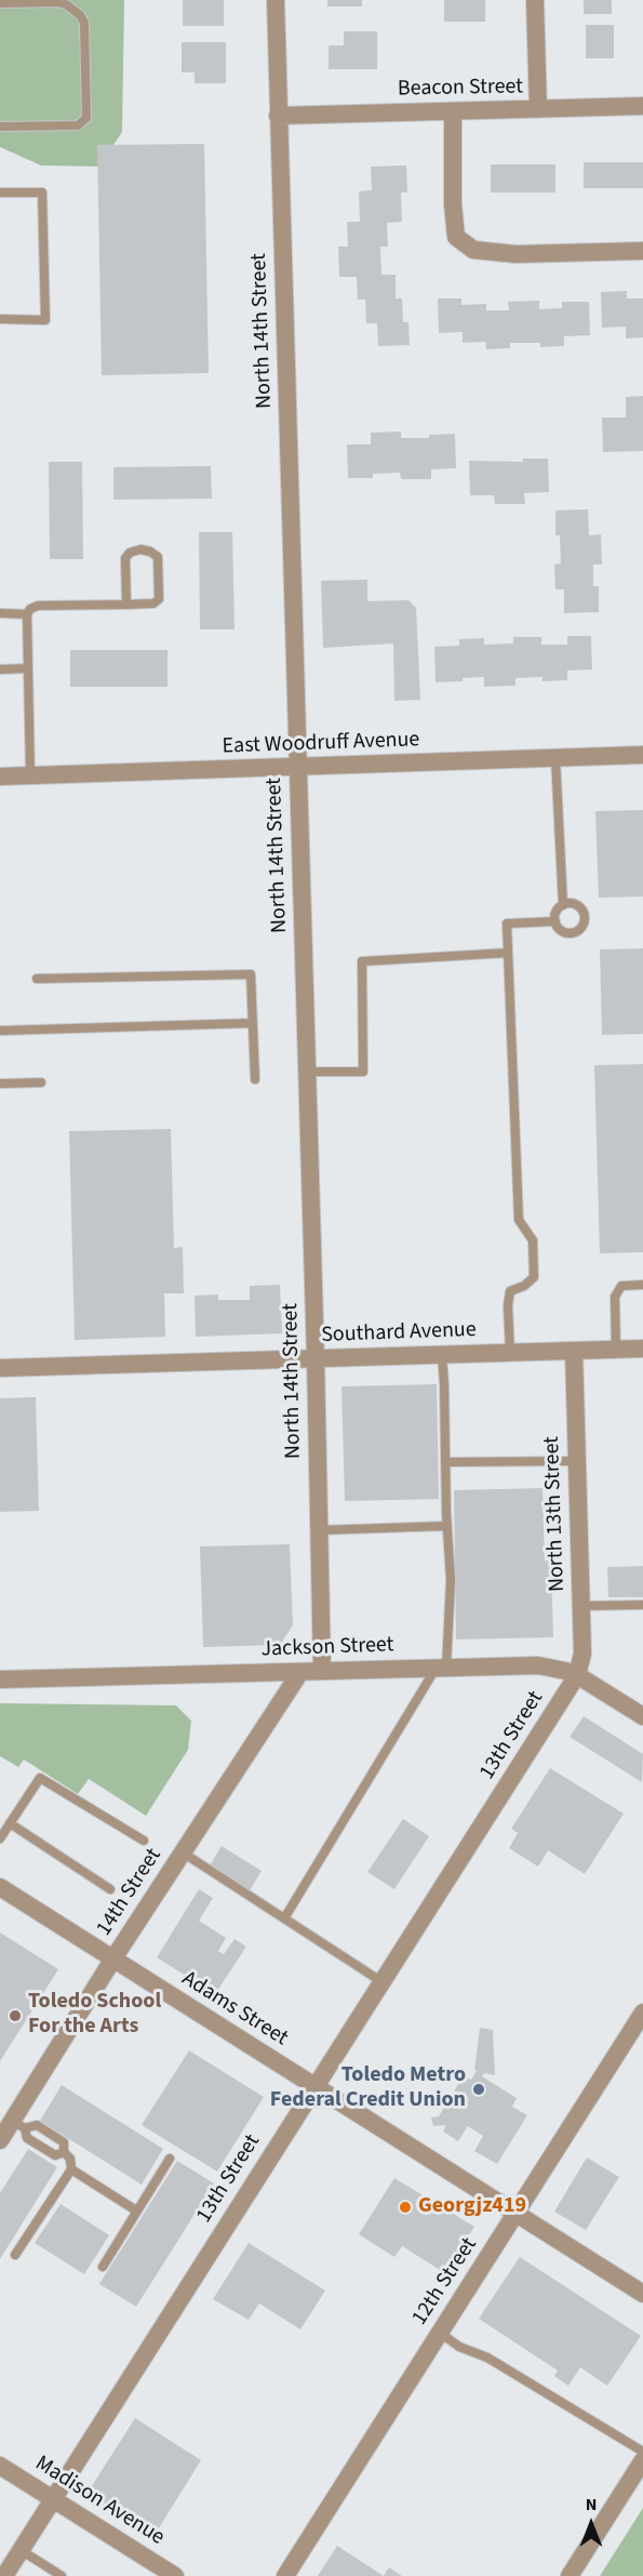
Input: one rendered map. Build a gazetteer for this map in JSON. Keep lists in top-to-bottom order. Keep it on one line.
{"streets":{"street":["Beacon Street","North 14th Street","East Woodruff Avenue","Southard Avenue","North 13th Street","Jackson Street","13th Street","14th Street","Adams Street","12th Street","Madison Avenue"]},"crossings":[["Beacon Street","North 14th Street"],["North 14th Street","East Woodruff Avenue"],["North 14th Street","Southard Avenue"],["North 14th Street","Jackson Street"],["Southard Avenue","North 13th Street"],["North 13th Street","Jackson Street"],["North 13th Street","13th Street"],["Jackson Street","13th Street"],["Jackson Street","14th Street"],["13th Street","Adams Street"],["13th Street","Madison Avenue"],["14th Street","Adams Street"],["Adams Street","12th Street"]],"places":["Toledo School For the Arts","Toledo Metro Federal Credit Union","Georgjz419"],"north":"top"}
